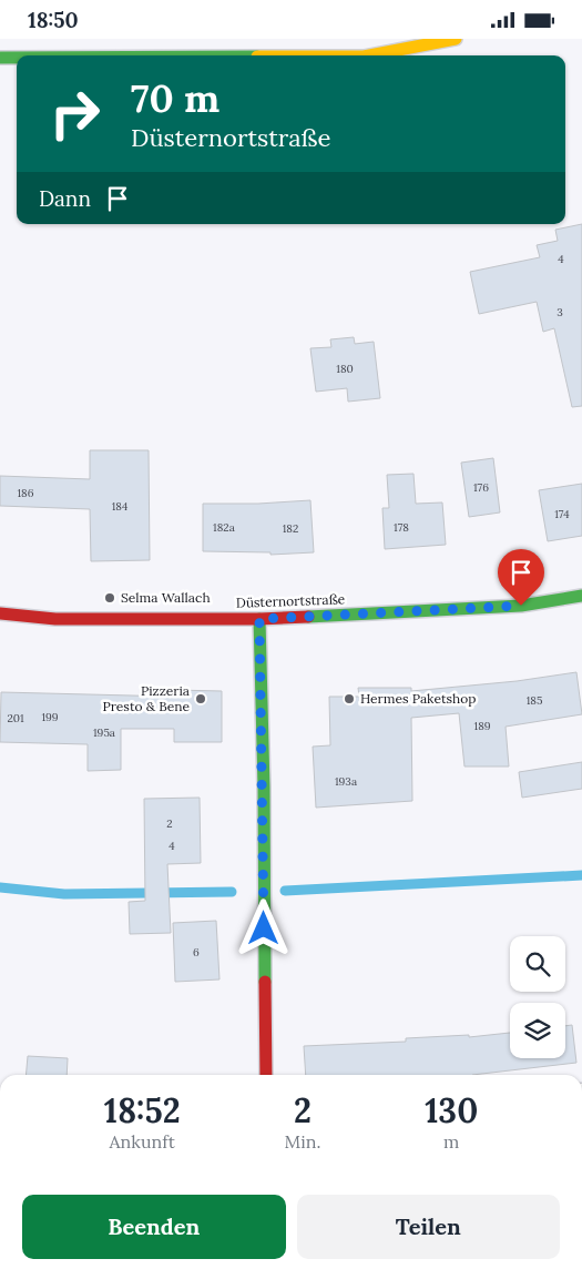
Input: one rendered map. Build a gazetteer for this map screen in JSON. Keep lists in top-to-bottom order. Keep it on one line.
{"streets":{"street":["Düsternortstraße"]},"places":["Selma Wallach","Pizzeria Presto & Bene","Hermes Paketshop"],"house_numbers":["4","3","180","176","186","184","174","182a","178","182","185","199","201","189","195a","193a","2","4","6"],"page":{"status":"18:50","turn":["70 m","Düsternortstraße"],"then":"Dann","eta":["18:52","Ankunft","2","Min.","130","m"],"buttons":["Beenden","Teilen"]}}
